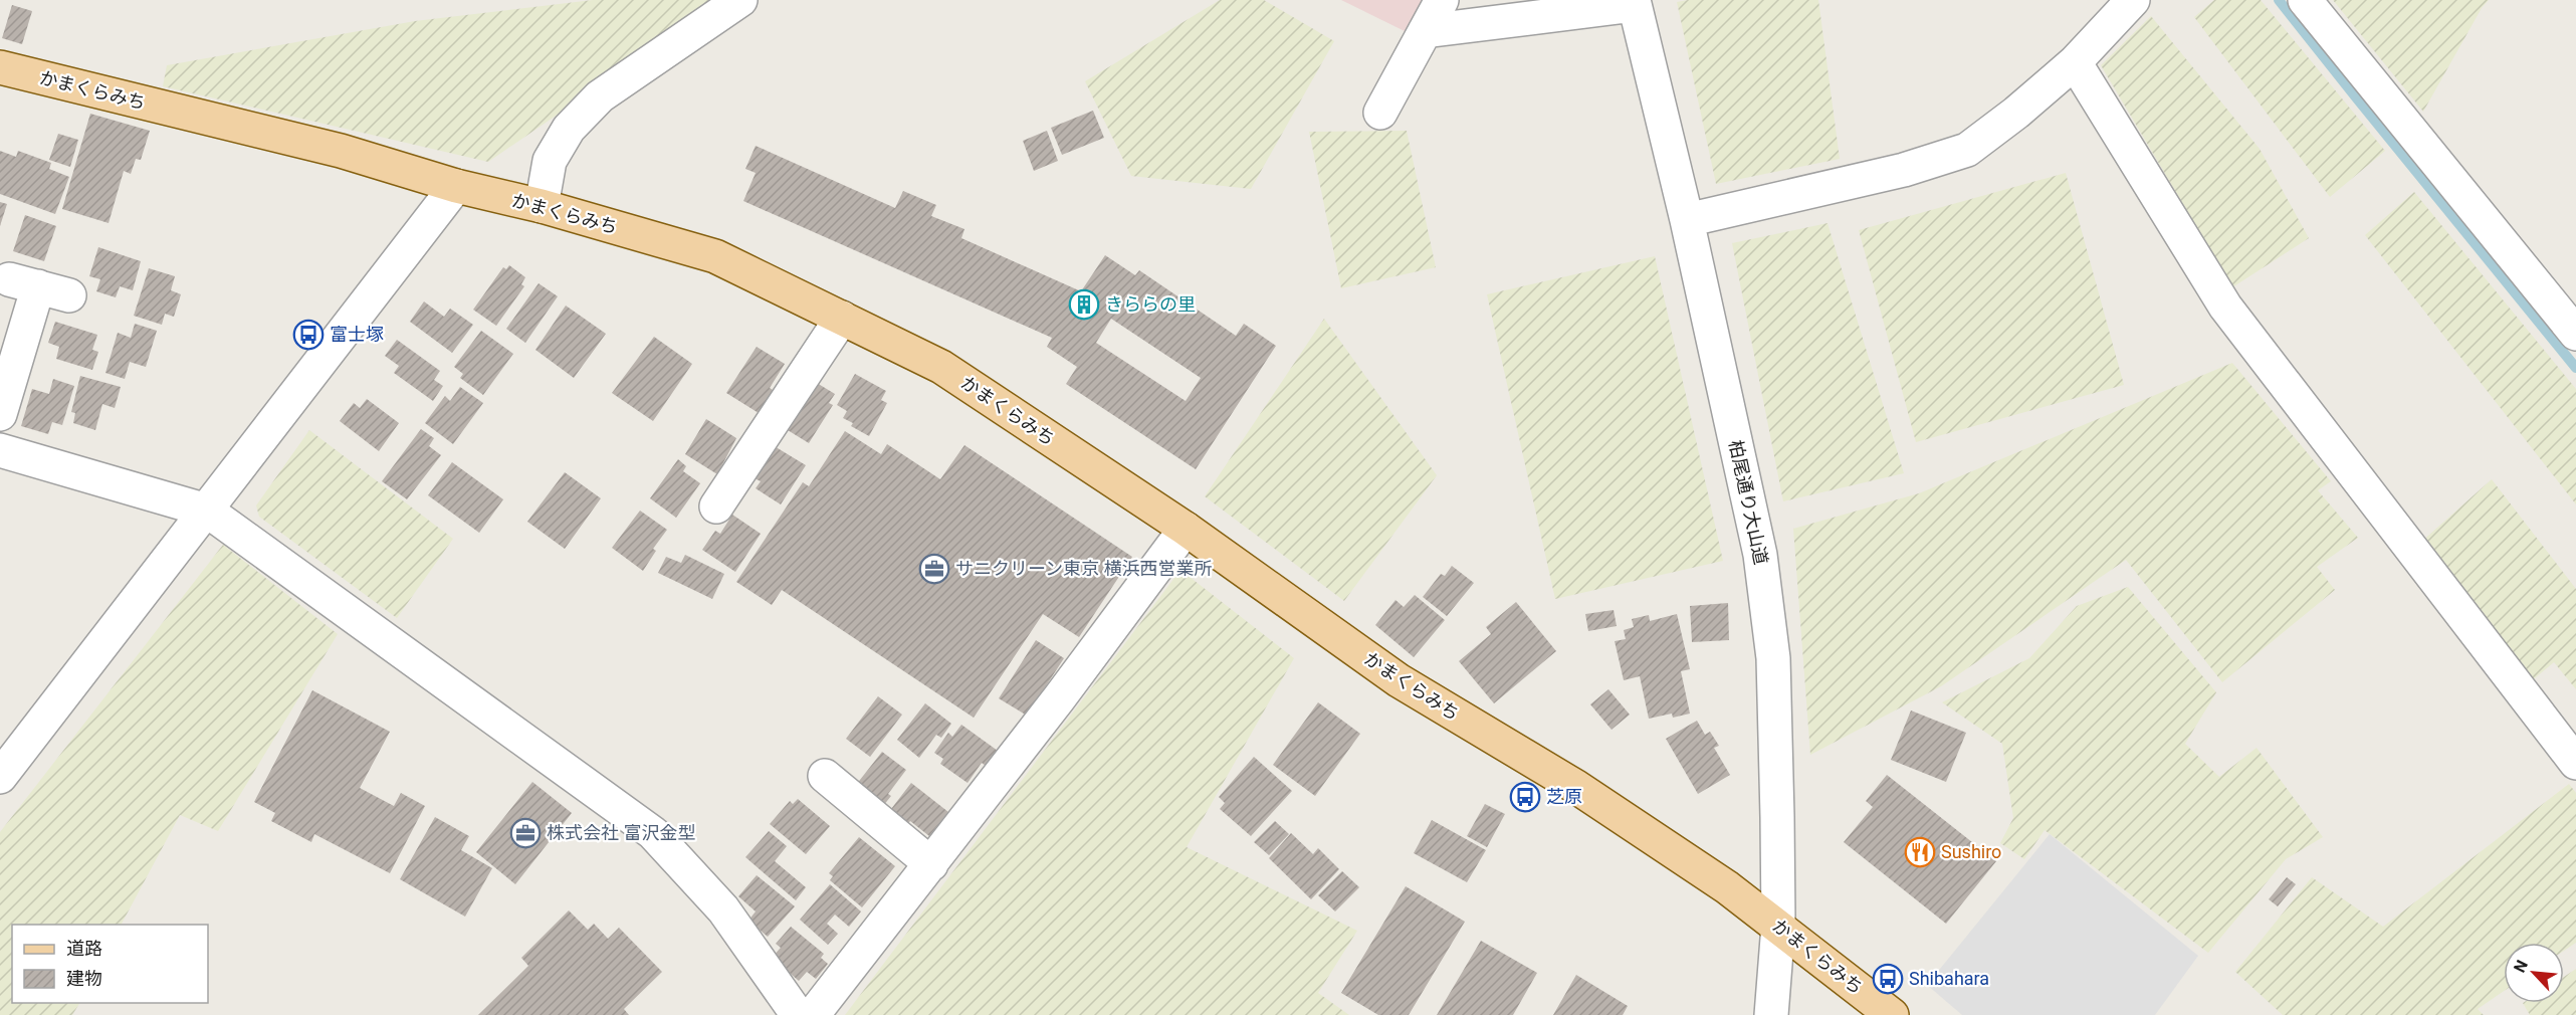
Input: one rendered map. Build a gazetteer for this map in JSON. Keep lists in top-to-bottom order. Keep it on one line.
{"streets":{"main road":["かまくらみち"],"street":["柏尾通り大山道"]},"crossings":[["かまくらみち","柏尾通り大山道"]],"places":{"building":["きららの里"],"bus stop":["富士塚","芝原","Shibahara"],"office":["サニクリーン東京 横浜西営業所","株式会社 富沢金型"],"restaurant":["Sushiro"]},"legend":["道路","建物"],"north":"top left"}
